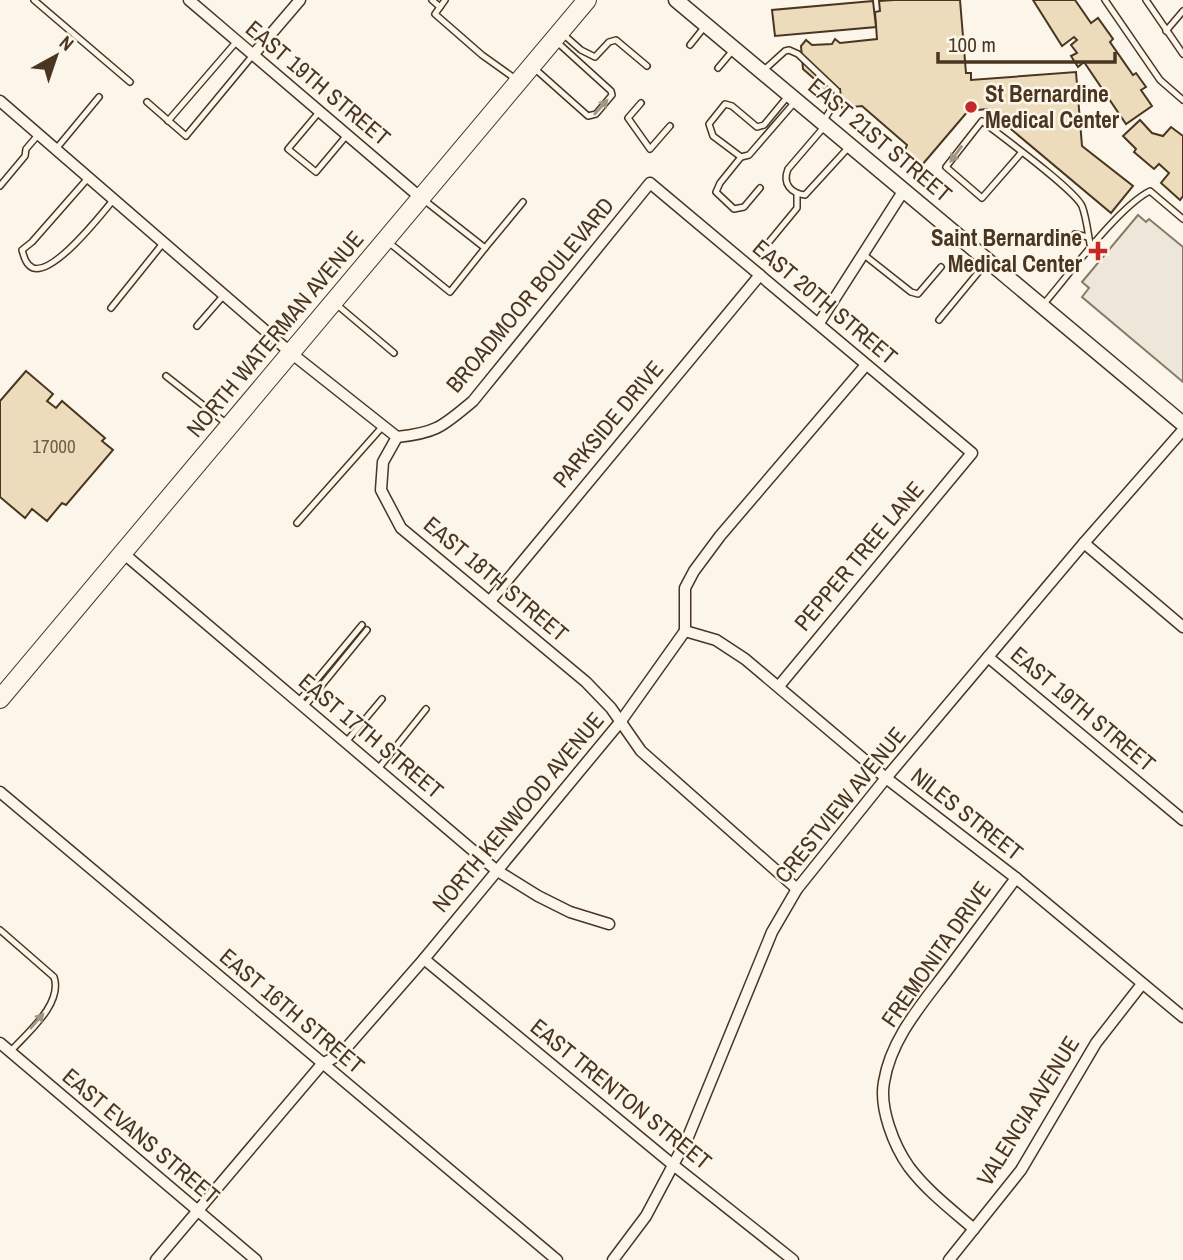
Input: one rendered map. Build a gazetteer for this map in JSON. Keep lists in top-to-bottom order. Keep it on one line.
{"streets":{"main road":["NORTH WATERMAN AVENUE"],"street":["EAST 19TH STREET","EAST 21ST STREET","BROADMOOR BOULEVARD","EAST 20TH STREET","PARKSIDE DRIVE","PEPPER TREE LANE","EAST 18TH STREET","EAST 17TH STREET","CRESTVIEW AVENUE","NORTH KENWOOD AVENUE","NILES STREET","FREMONITA DRIVE","EAST 16TH STREET","EAST TRENTON STREET","VALENCIA AVENUE","EAST EVANS STREET"]},"crossings":[["EAST 19TH STREET","NORTH WATERMAN AVENUE"],["EAST 19TH STREET","CRESTVIEW AVENUE"],["BROADMOOR BOULEVARD","EAST 20TH STREET"],["BROADMOOR BOULEVARD","EAST 18TH STREET"],["EAST 20TH STREET","PARKSIDE DRIVE"],["EAST 20TH STREET","PEPPER TREE LANE"],["NORTH WATERMAN AVENUE","EAST 17TH STREET"],["PARKSIDE DRIVE","EAST 18TH STREET"],["PEPPER TREE LANE","NILES STREET"],["EAST 18TH STREET","CRESTVIEW AVENUE"],["EAST 18TH STREET","NORTH KENWOOD AVENUE"],["EAST 17TH STREET","NORTH KENWOOD AVENUE"],["CRESTVIEW AVENUE","NILES STREET"],["CRESTVIEW AVENUE","EAST TRENTON STREET"],["NORTH KENWOOD AVENUE","NILES STREET"],["NORTH KENWOOD AVENUE","EAST 16TH STREET"],["NORTH KENWOOD AVENUE","EAST TRENTON STREET"],["NORTH KENWOOD AVENUE","EAST EVANS STREET"],["NILES STREET","FREMONITA DRIVE"],["NILES STREET","VALENCIA AVENUE"],["FREMONITA DRIVE","VALENCIA AVENUE"]],"places":{"other":["St Bernardine Medical Center"],"health":["Saint Bernardine Medical Center"]},"house_numbers":["17000"],"scale_bar":"100 m","north":"top right"}
